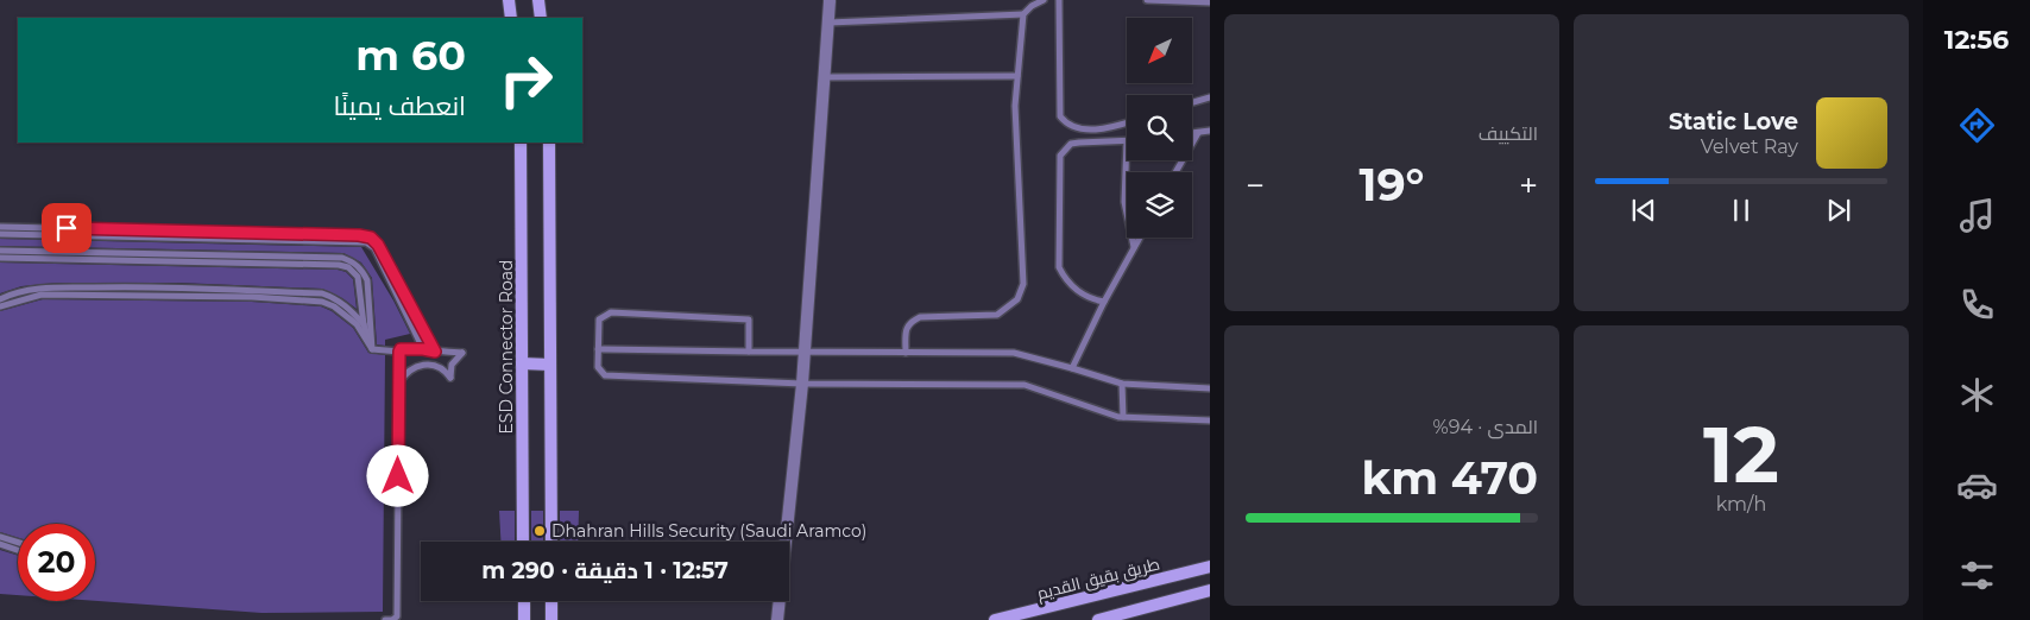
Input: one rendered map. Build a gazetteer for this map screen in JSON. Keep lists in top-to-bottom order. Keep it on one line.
{"streets":{"main road":["ESD Connector Road","طريق بقيق القديم"]},"places":["Dhahran Hills Security (Saudi Aramco)"],"north":"bottom left","page":{"tabs":"12:56","tile":["التكييف",["12","km/h"],["المدى · 94%","470 km"]],"turn":["60 m","انعطف يمينًا"],"song":["Static Love","Velvet Ray"],"heat":["−","19°","+"],"limit":"20","trip":"12:57 · 1 دقيقة · 290 m"}}
